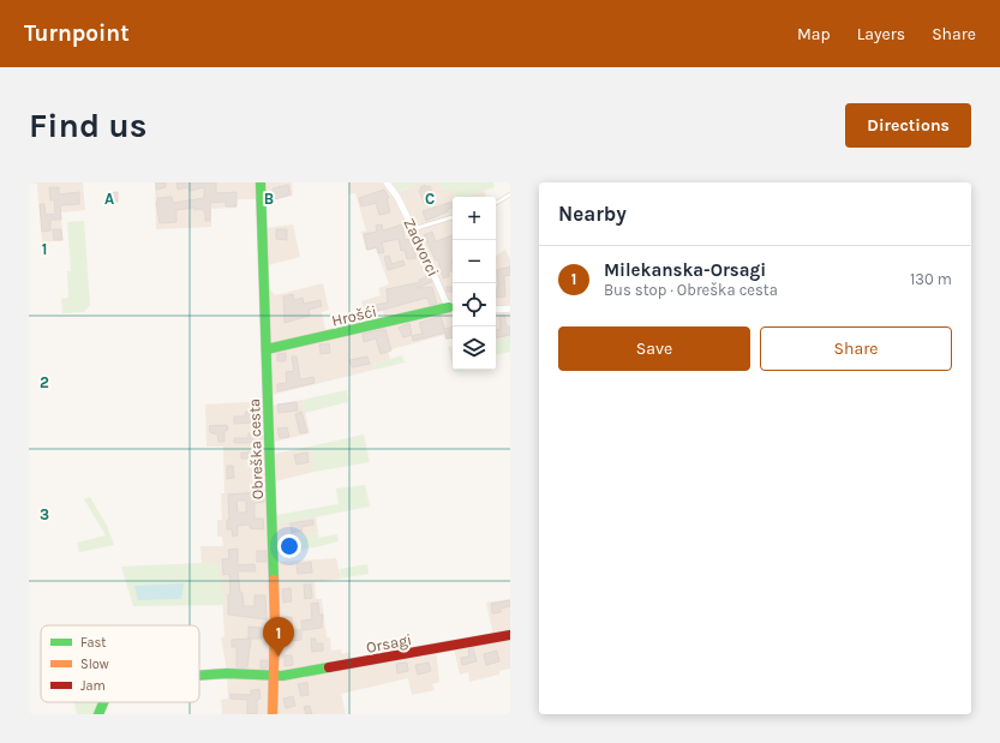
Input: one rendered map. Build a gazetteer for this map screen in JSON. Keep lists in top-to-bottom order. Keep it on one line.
{"streets":{"street":["Zadvorci","Hrošći","Obreška cesta","Orsagi"]},"crossings":[["Zadvorci","Hrošći"],["Hrošći","Obreška cesta"],["Obreška cesta","Orsagi"]],"legend":["Fast","Slow","Jam"],"page":{"header":"Turnpoint","nav":["Map","Layers","Share"],"buttons":["Directions",["Save","Share"]],"title":"Find us","heading":"Nearby","map_buttons":["+","−"],"list":[{"mark":"1","name":"Milekanska-Orsagi","note":"Bus stop · Obreška cesta","value":"130 m"}],"pins":"1"},"grid":{"columns":["A","B","C"],"rows":["1","2","3"]}}
